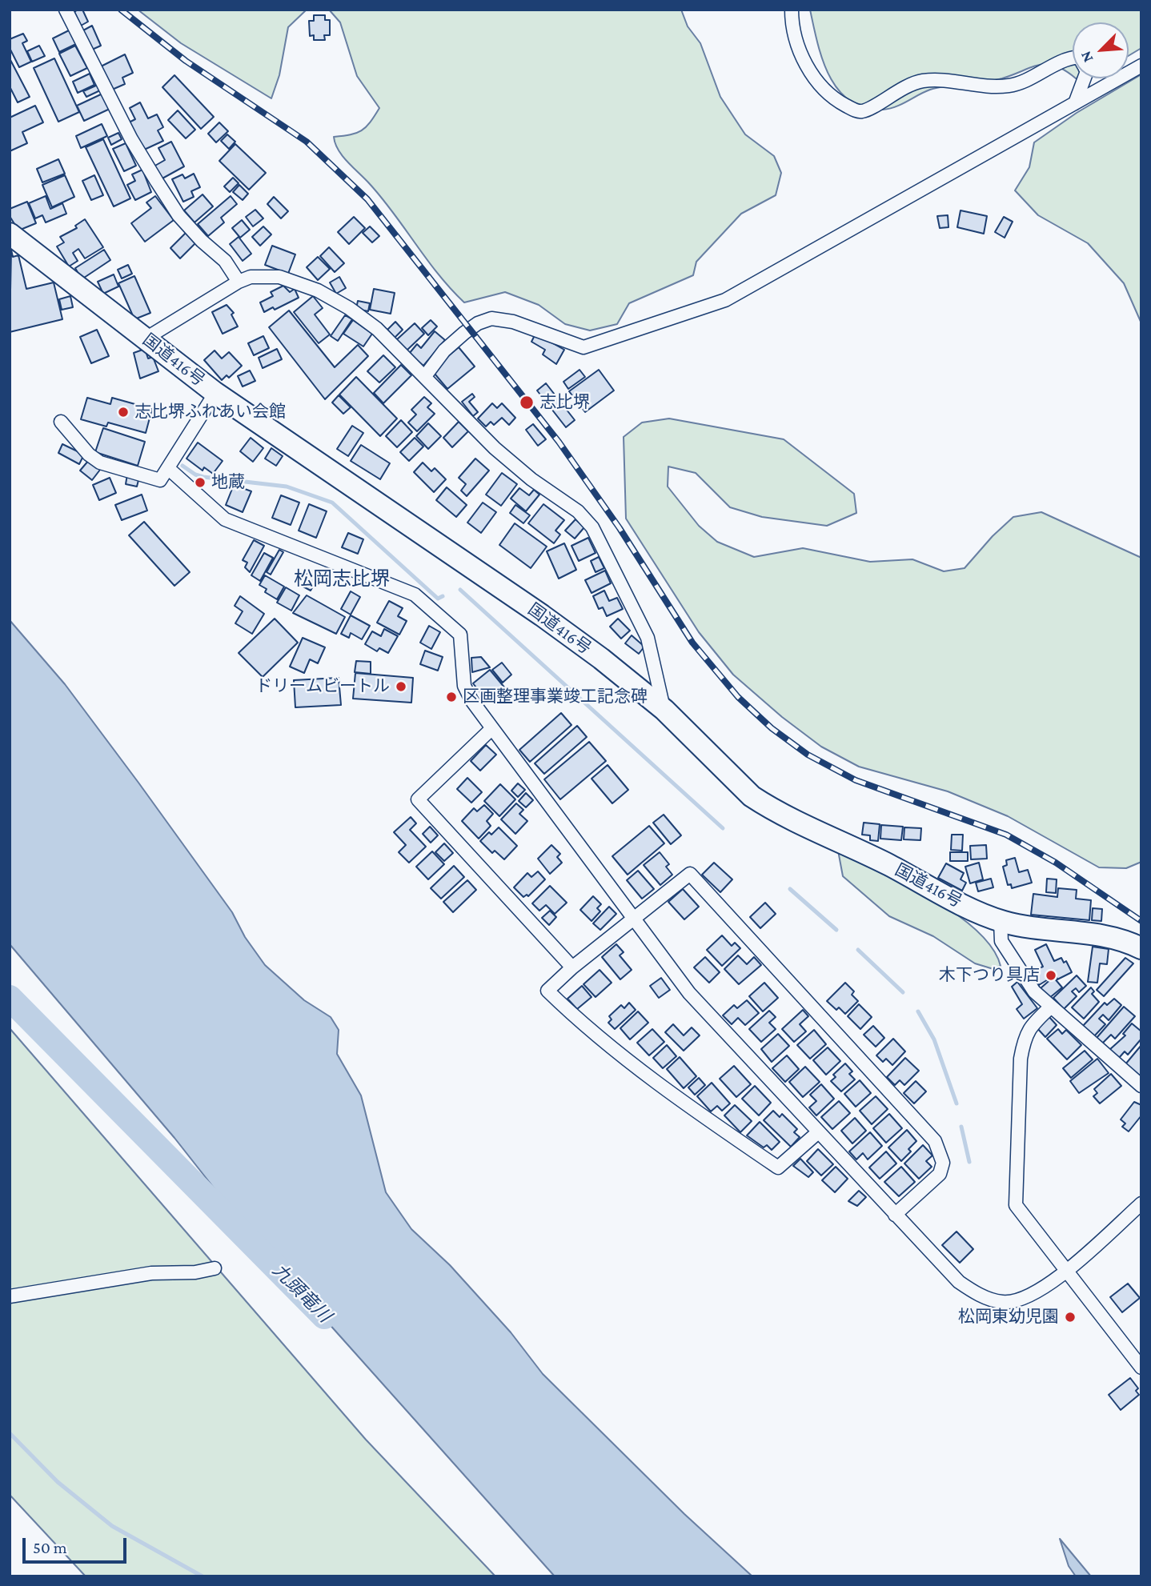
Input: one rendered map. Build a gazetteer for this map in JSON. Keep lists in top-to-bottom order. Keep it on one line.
{"streets":{"highway":["国道416号"]},"districts":["松岡志比堺"],"water":["九頭竜川"],"places":["志比堺","志比堺ふれあい会館","地蔵","ドリームビートル","区画整理事業竣工記念碑","木下つり具店","松岡東幼児園"],"scale_bar":"50 m","north":"bottom left"}
